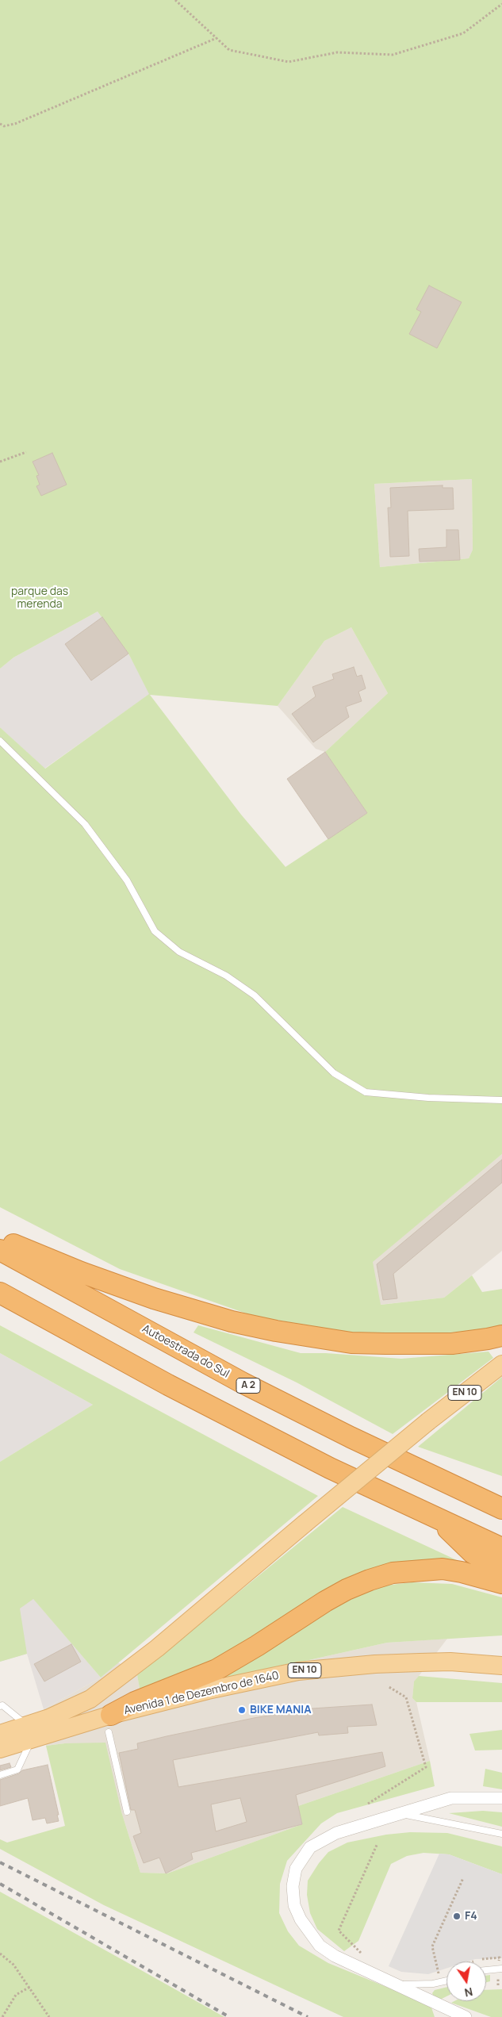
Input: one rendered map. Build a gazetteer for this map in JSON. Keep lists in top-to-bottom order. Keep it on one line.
{"streets":{"highway":["Autoestrada do Sul","A 2"],"main road":["EN 10","Avenida 1 de Dezembro de 1640"]},"crossings":[["EN 10","Avenida 1 de Dezembro de 1640"]],"parks":["parque das merenda"],"places":["BIKE MANIA","F4"],"north":"bottom"}
